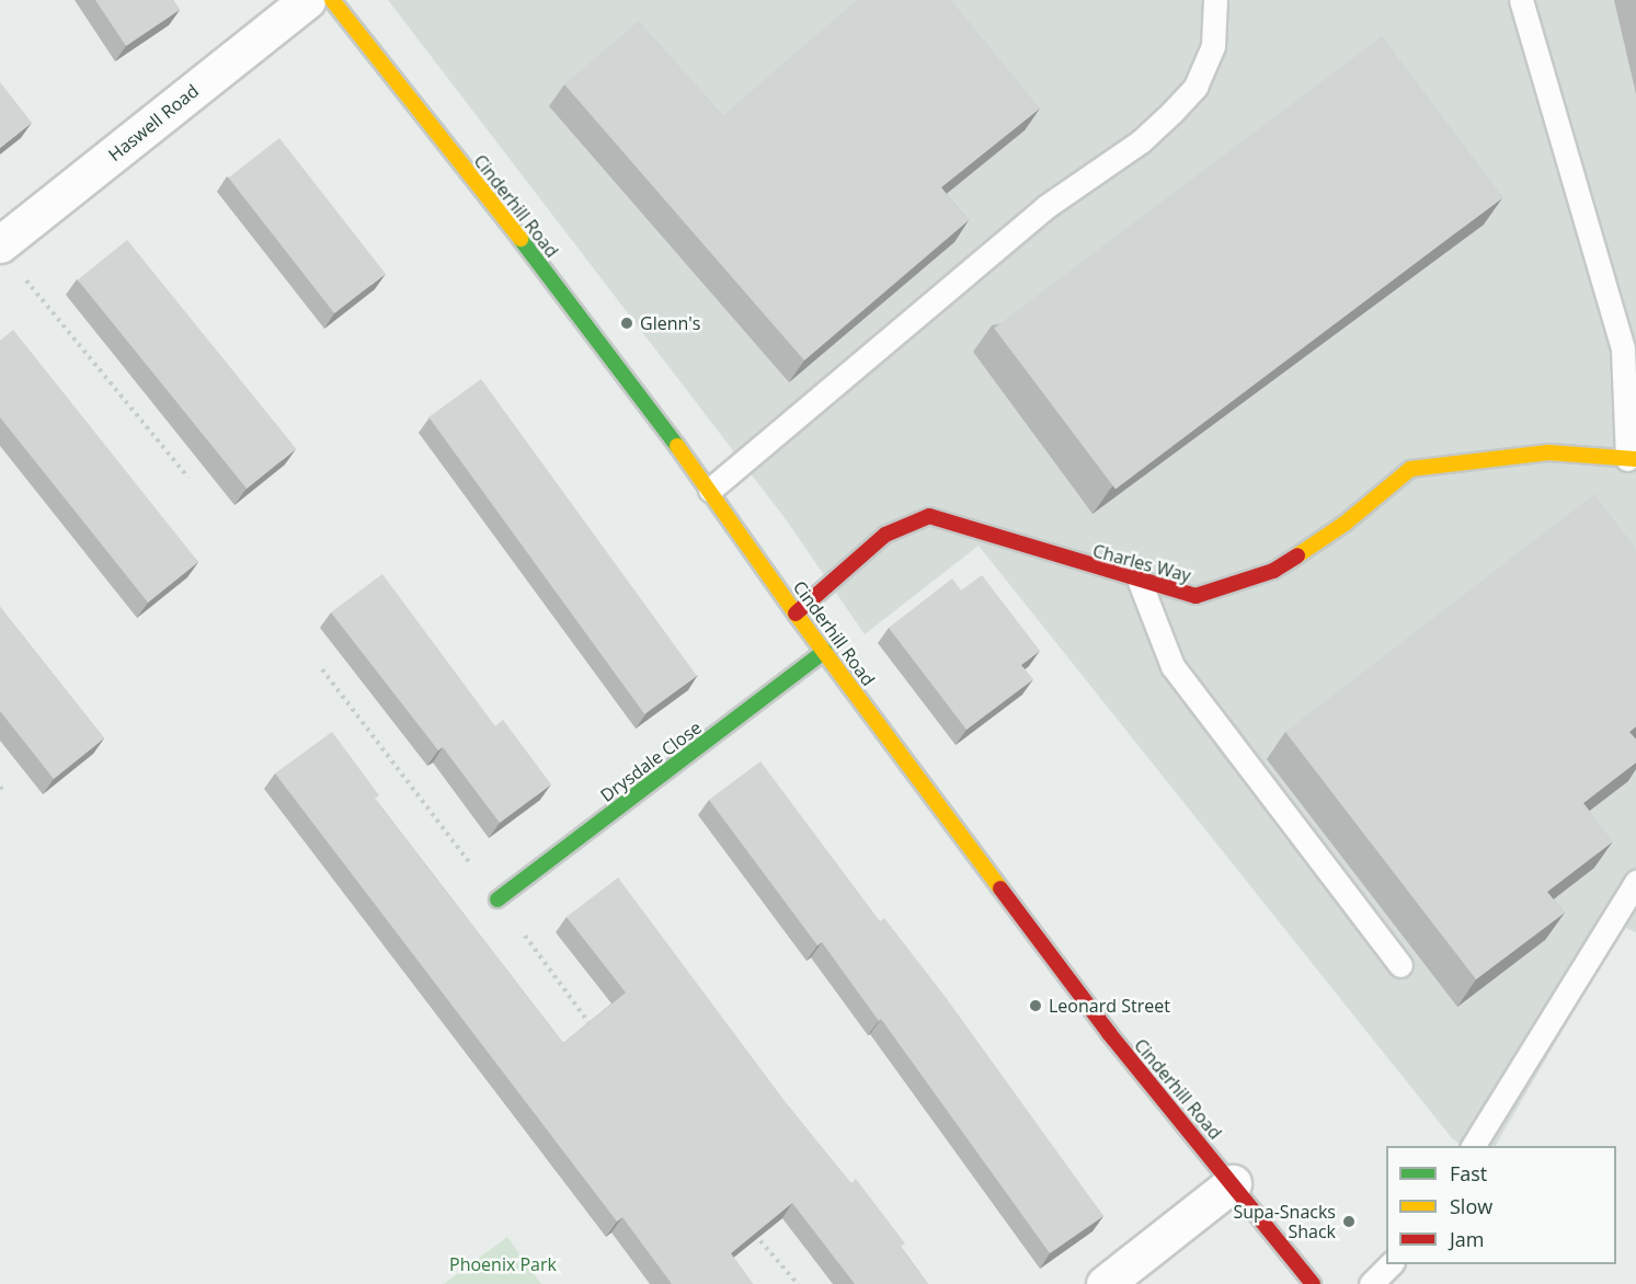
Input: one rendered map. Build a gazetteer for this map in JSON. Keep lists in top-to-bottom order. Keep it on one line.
{"streets":{"street":["Haswell Road","Cinderhill Road","Charles Way","Drysdale Close"]},"crossings":[["Cinderhill Road","Charles Way"],["Cinderhill Road","Drysdale Close"]],"parks":["Phoenix Park"],"places":["Glenn's","Leonard Street","Supa-Snacks Shack"],"legend":["Fast","Slow","Jam"]}
